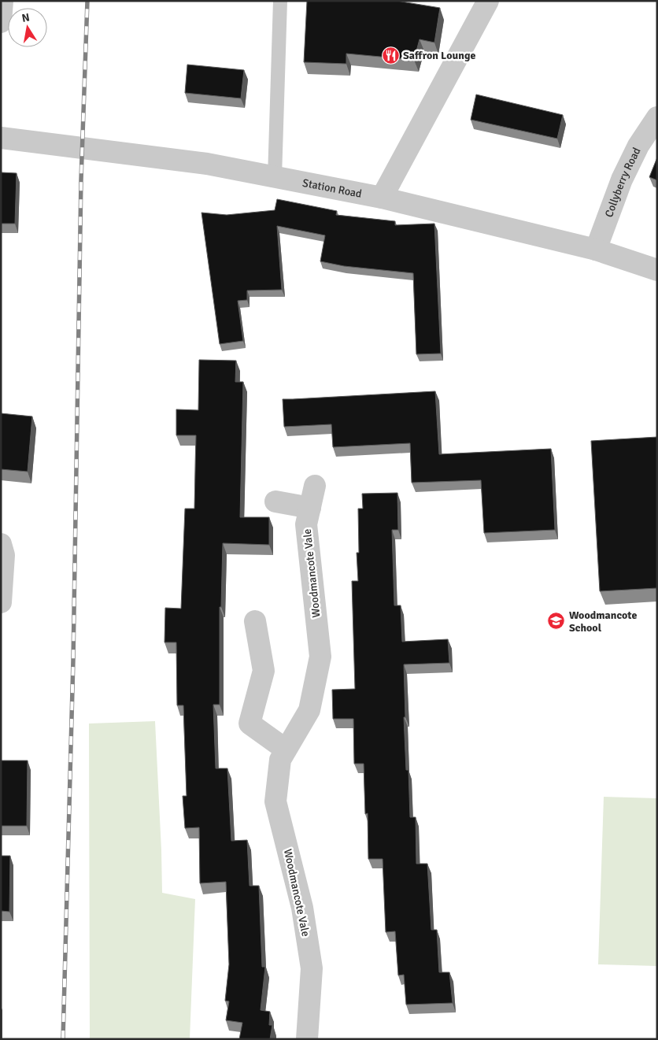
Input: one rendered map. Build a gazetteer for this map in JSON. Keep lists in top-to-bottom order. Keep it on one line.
{"streets":{"street":["Collyberry Road","Station Road","Woodmancote Vale"]},"crossings":[["Collyberry Road","Station Road"]],"places":{"restaurant":["Saffron Lounge"],"school or university":["Woodmancote School"]},"north":"top"}
